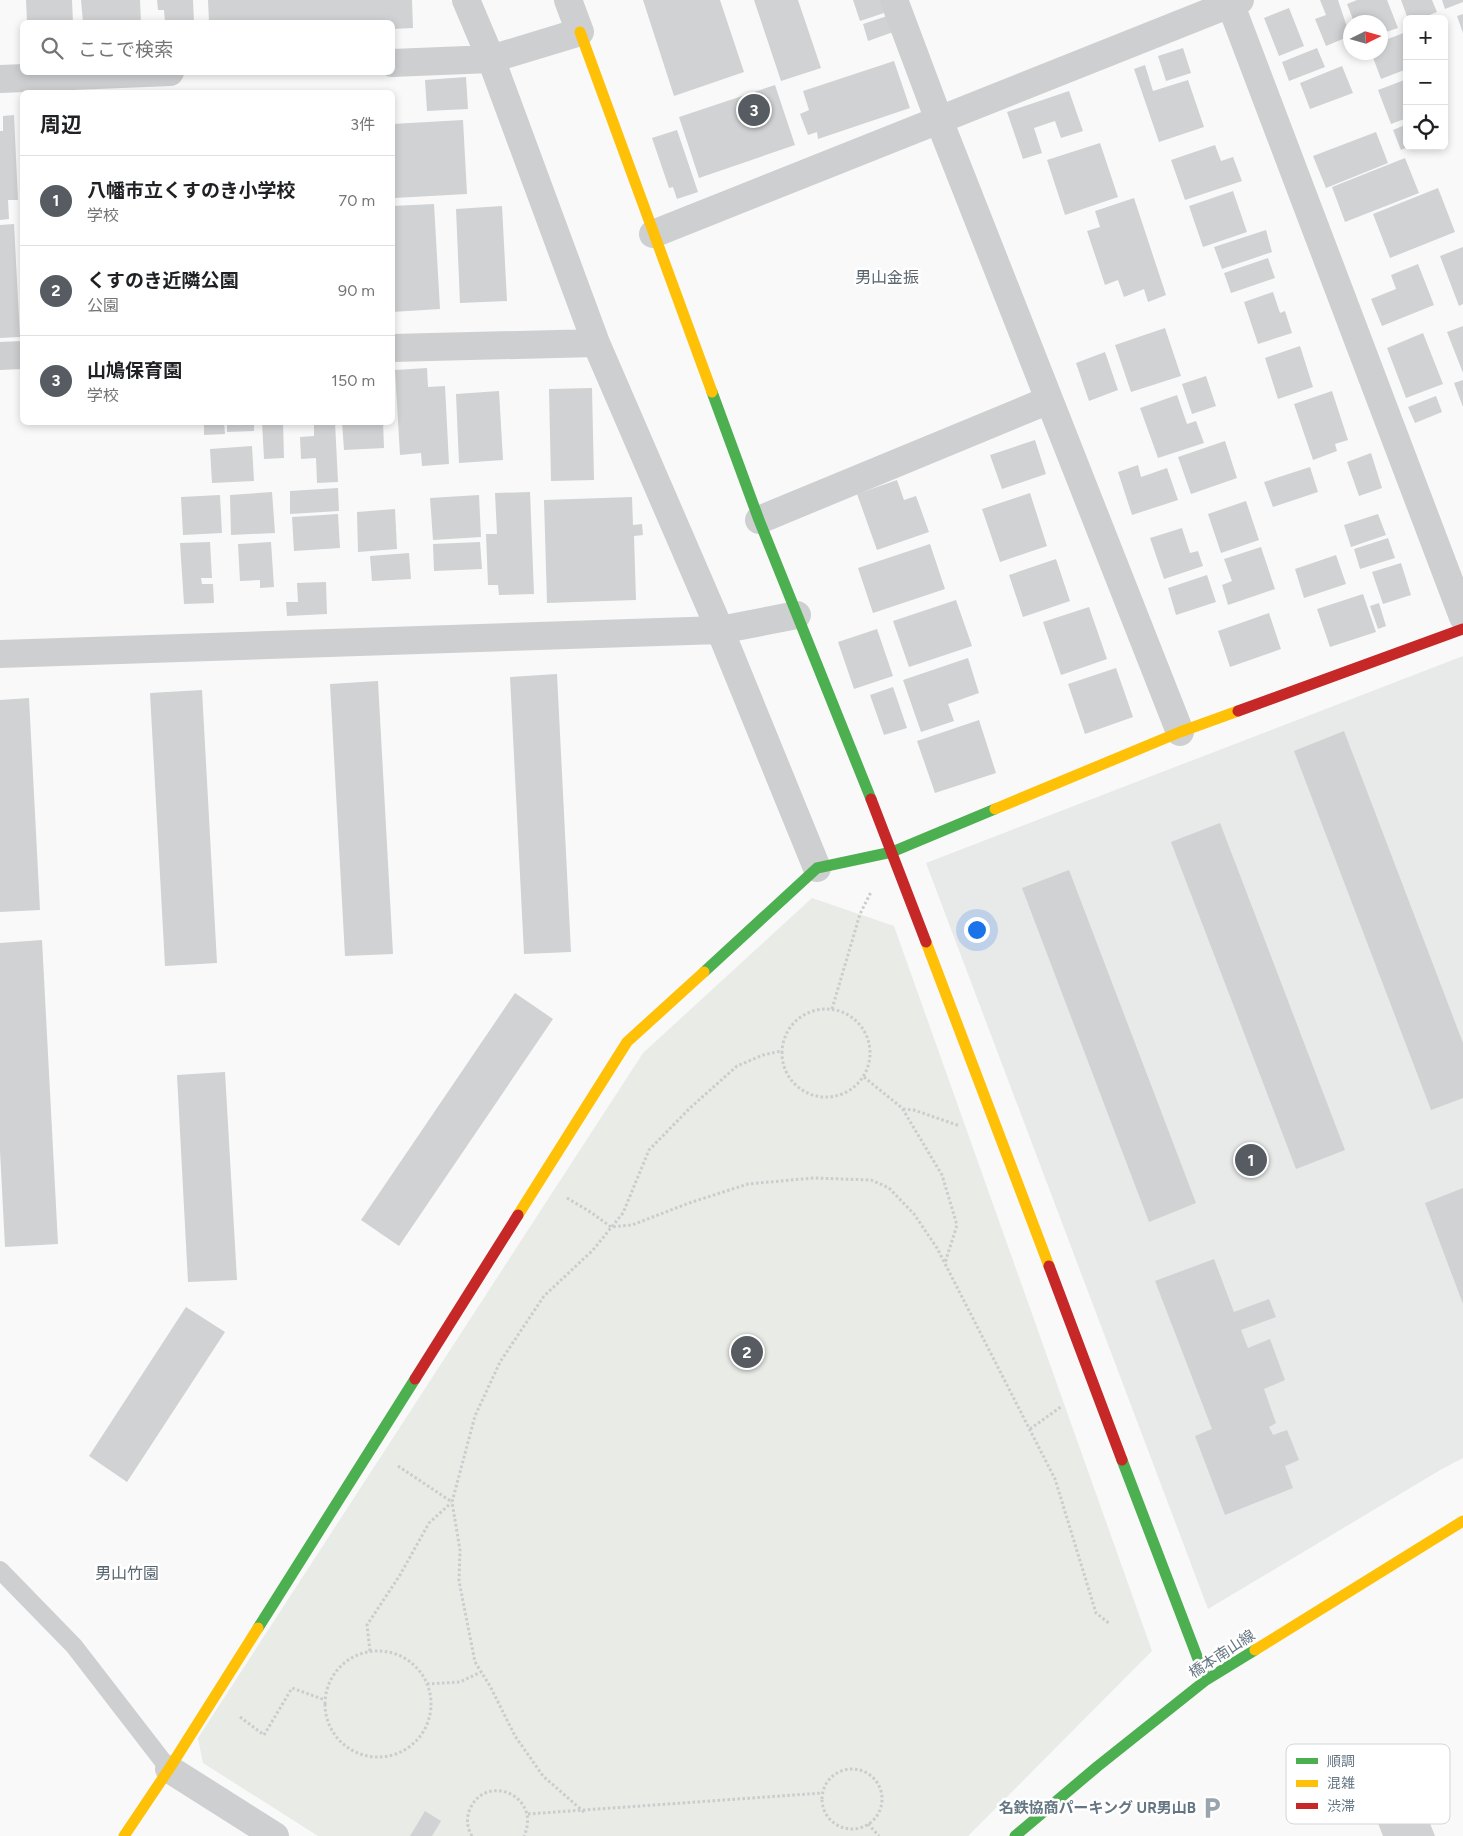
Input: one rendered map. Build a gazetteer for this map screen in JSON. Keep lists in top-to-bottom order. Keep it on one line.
{"streets":{"street":["橋本南山線"]},"districts":["男山金振","男山竹園"],"places":{"parking":["名鉄協商パーキング UR男山B"]},"legend":["順調","混雑","渋滞"],"north":"right","page":{"map_buttons":["+","−"],"search":"ここで検索","heading":["周辺","3件"],"pins":["3","1","2"],"list":[{"mark":"1","name":"八幡市立くすのき小学校","note":"学校","value":"70 m"},{"mark":"2","name":"くすのき近隣公園","note":"公園","value":"90 m"},{"mark":"3","name":"山鳩保育園","note":"学校","value":"150 m"}]}}
